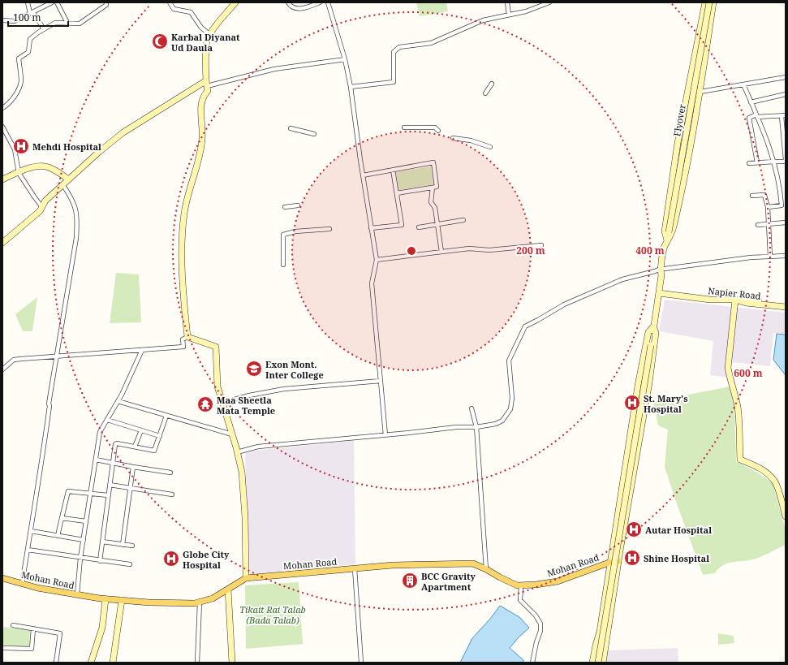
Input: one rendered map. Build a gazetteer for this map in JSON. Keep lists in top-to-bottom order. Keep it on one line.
{"streets":{"main road":["Flyover","Napier Road","Mohan Road"]},"parks":["Tikait Rai Talab (Bada Talab)"],"places":{"mosque":["Karbal Diyanat Ud Daula"],"hospital":["Mehdi Hospital","St. Mary's Hospital","Autar Hospital","Shine Hospital","Globe City Hospital"],"school or university":["Exon Mont. Inter College"],"temple":["Maa Sheetla Mata Temple"],"building":["BCC Gravity Apartment"]},"scale_bar":"100 m","rings":["200 m","400 m","600 m"]}
